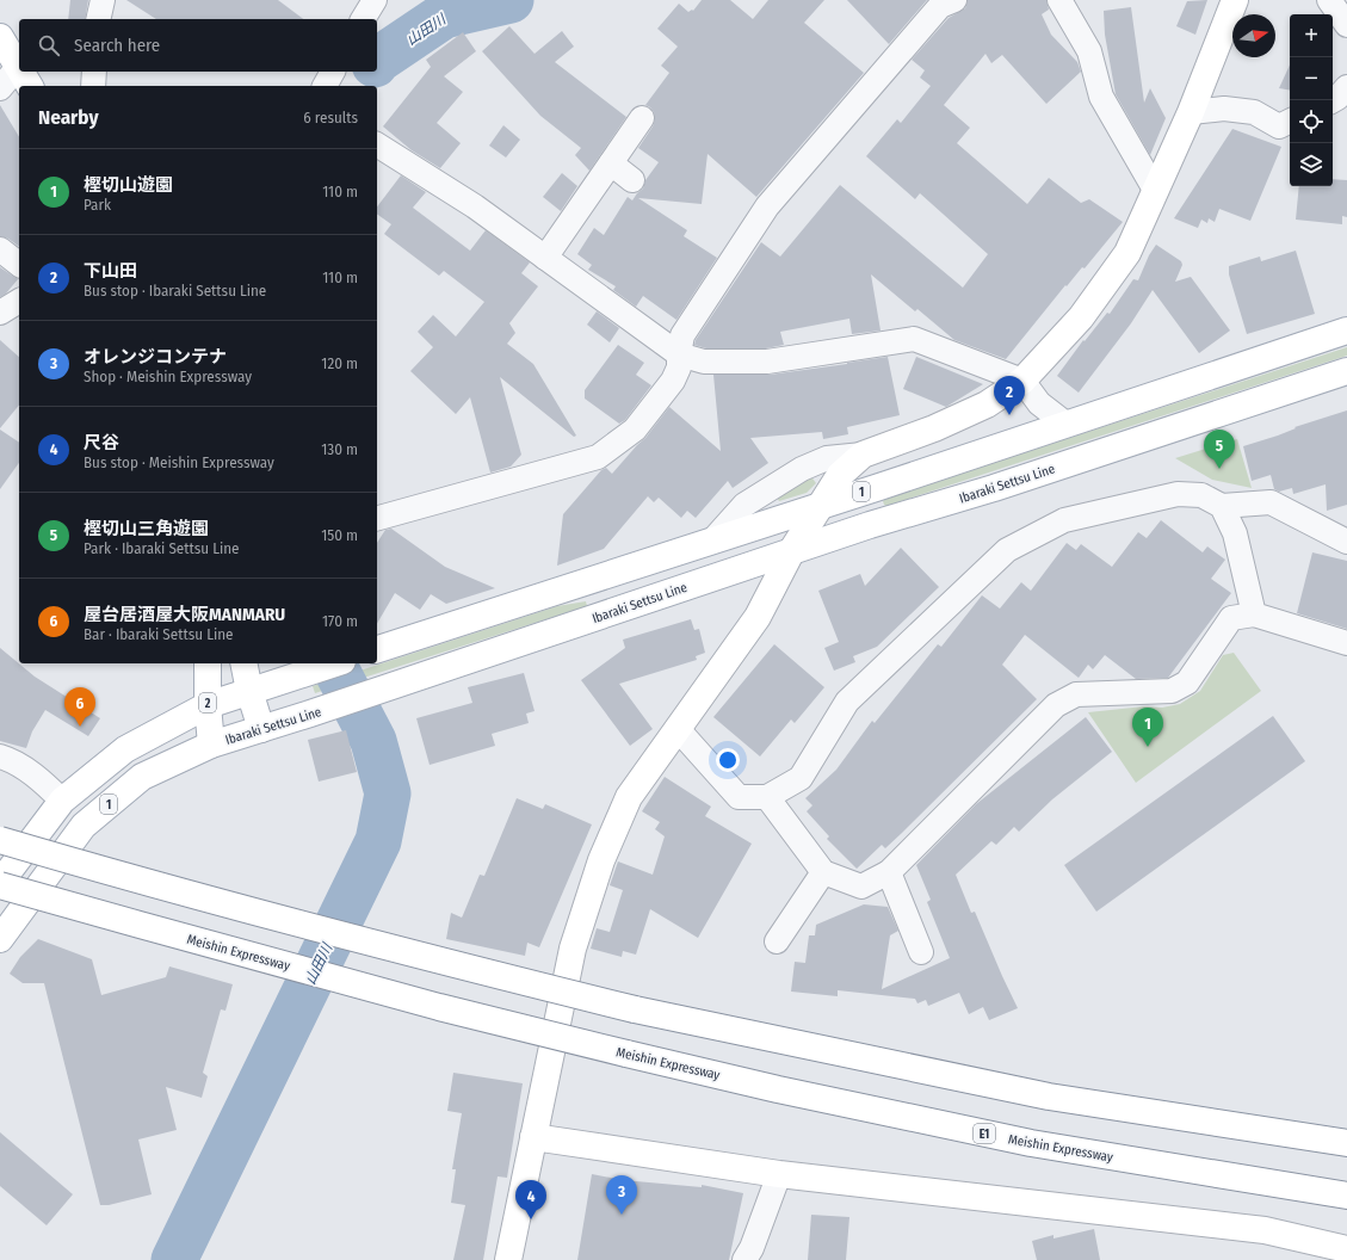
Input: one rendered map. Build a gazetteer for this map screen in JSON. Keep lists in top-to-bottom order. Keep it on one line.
{"streets":{"main road":["Ibaraki Settsu Line","1","2","Meishin Expressway","E1"]},"crossings":[["Ibaraki Settsu Line","2"],["1","2"],["1","Meishin Expressway"]],"water":["山田川"],"north":"right","page":{"map_buttons":["+","−"],"search":"Search here","heading":["Nearby","6 results"],"list":[{"mark":"1","name":"樫切山遊園","note":"Park","value":"110 m"},{"mark":"2","name":"下山田","note":"Bus stop · Ibaraki Settsu Line","value":"110 m"},{"mark":"3","name":"オレンジコンテナ","note":"Shop · Meishin Expressway","value":"120 m"},{"mark":"4","name":"尺谷","note":"Bus stop · Meishin Expressway","value":"130 m"},{"mark":"5","name":"樫切山三角遊園","note":"Park · Ibaraki Settsu Line","value":"150 m"},{"mark":"6","name":"屋台居酒屋大阪MANMARU","note":"Bar · Ibaraki Settsu Line","value":"170 m"}],"pins":["2","5","6","1","3","4"]}}
